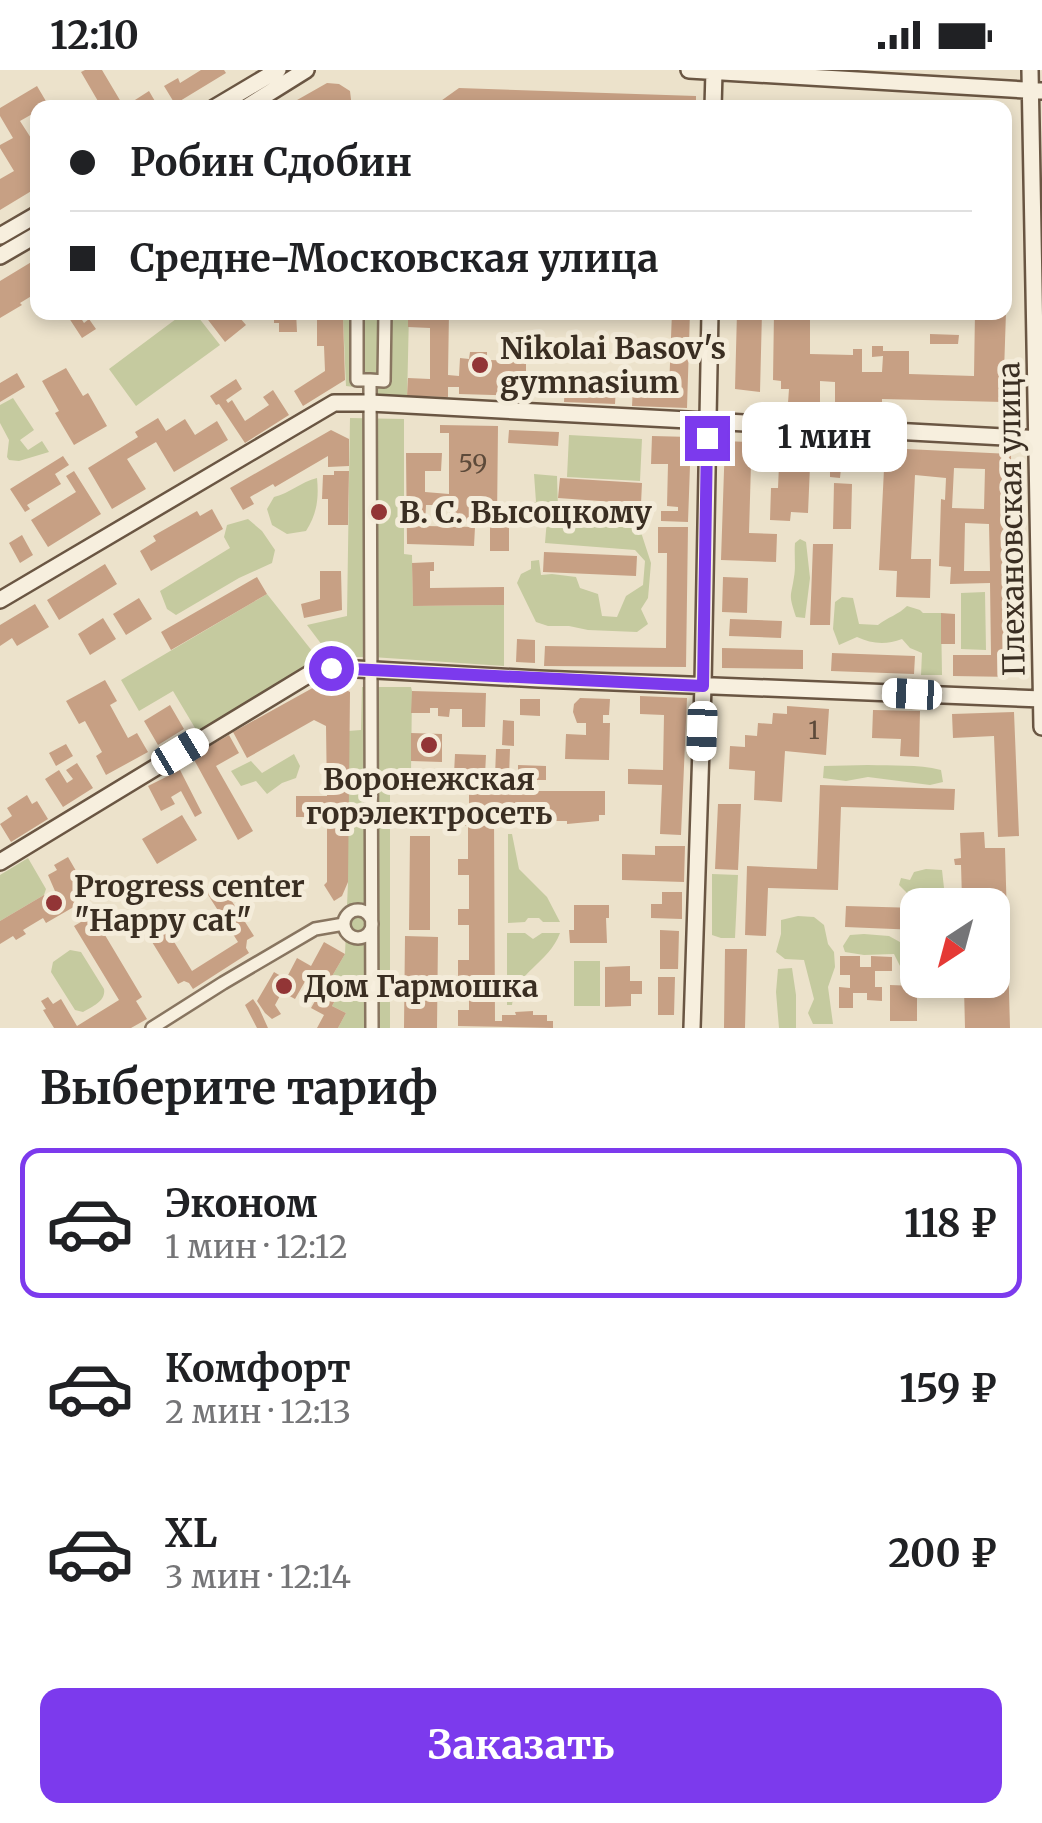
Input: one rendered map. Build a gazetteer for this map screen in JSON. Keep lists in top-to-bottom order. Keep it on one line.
{"streets":{"street":["Плехановская улица"]},"places":["Nikolai Basov's gymnasium","В. С. Высоцкому","Воронежская горэлектросеть","Progress center \"Happy cat\"","Дом Гармошка"],"house_numbers":["59","1"],"north":"bottom left","page":{"status":"12:10","banner":["Робин Сдобин","Средне-Московская улица"],"bubble":"1 мин","heading":"Выберите тариф","list":[{"name":"Эконом","note":"1 мин · 12:12","value":"118 ₽"},{"name":"Комфорт","note":"2 мин · 12:13","value":"159 ₽"},{"name":"XL","note":"3 мин · 12:14","value":"200 ₽"}],"buttons":"Заказать"}}
